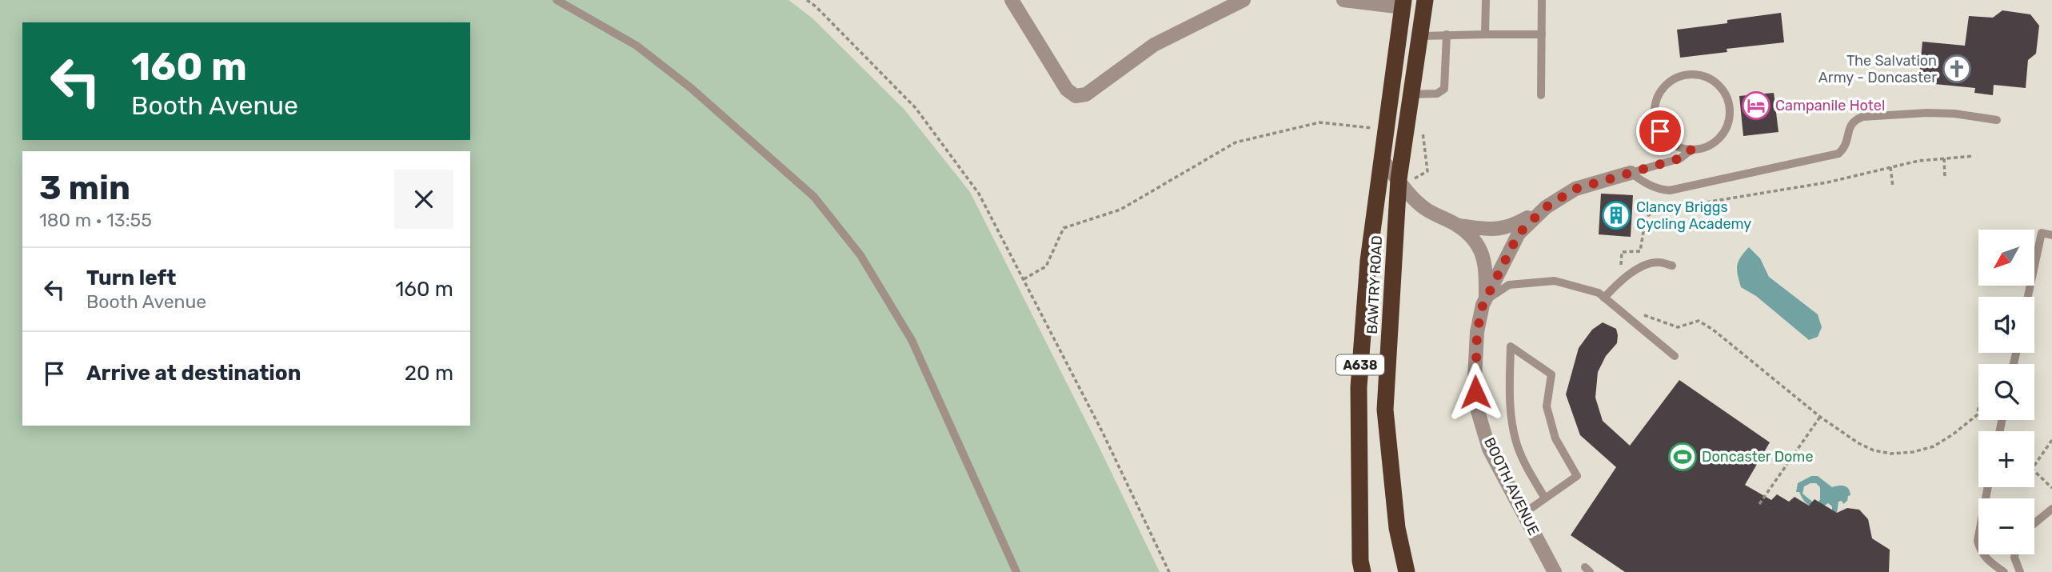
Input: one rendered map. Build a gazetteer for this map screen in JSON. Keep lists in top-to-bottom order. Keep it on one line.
{"streets":{"highway":["BAWTRY ROAD","A638"],"street":["BOOTH AVENUE"]},"places":{"church":["The Salvation Army - Doncaster"],"hotel":["Campanile Hotel"],"building":["Clancy Briggs Cycling Academy"],"sports":["Doncaster Dome"]},"north":"bottom left","page":{"turn":["160 m","Booth Avenue"],"heading":["3 min","180 m · 13:55"],"map_buttons":["+","−"],"list":[{"name":"Turn left","note":"Booth Avenue","value":"160 m"},{"name":"Arrive at destination","value":"20 m"}]}}
